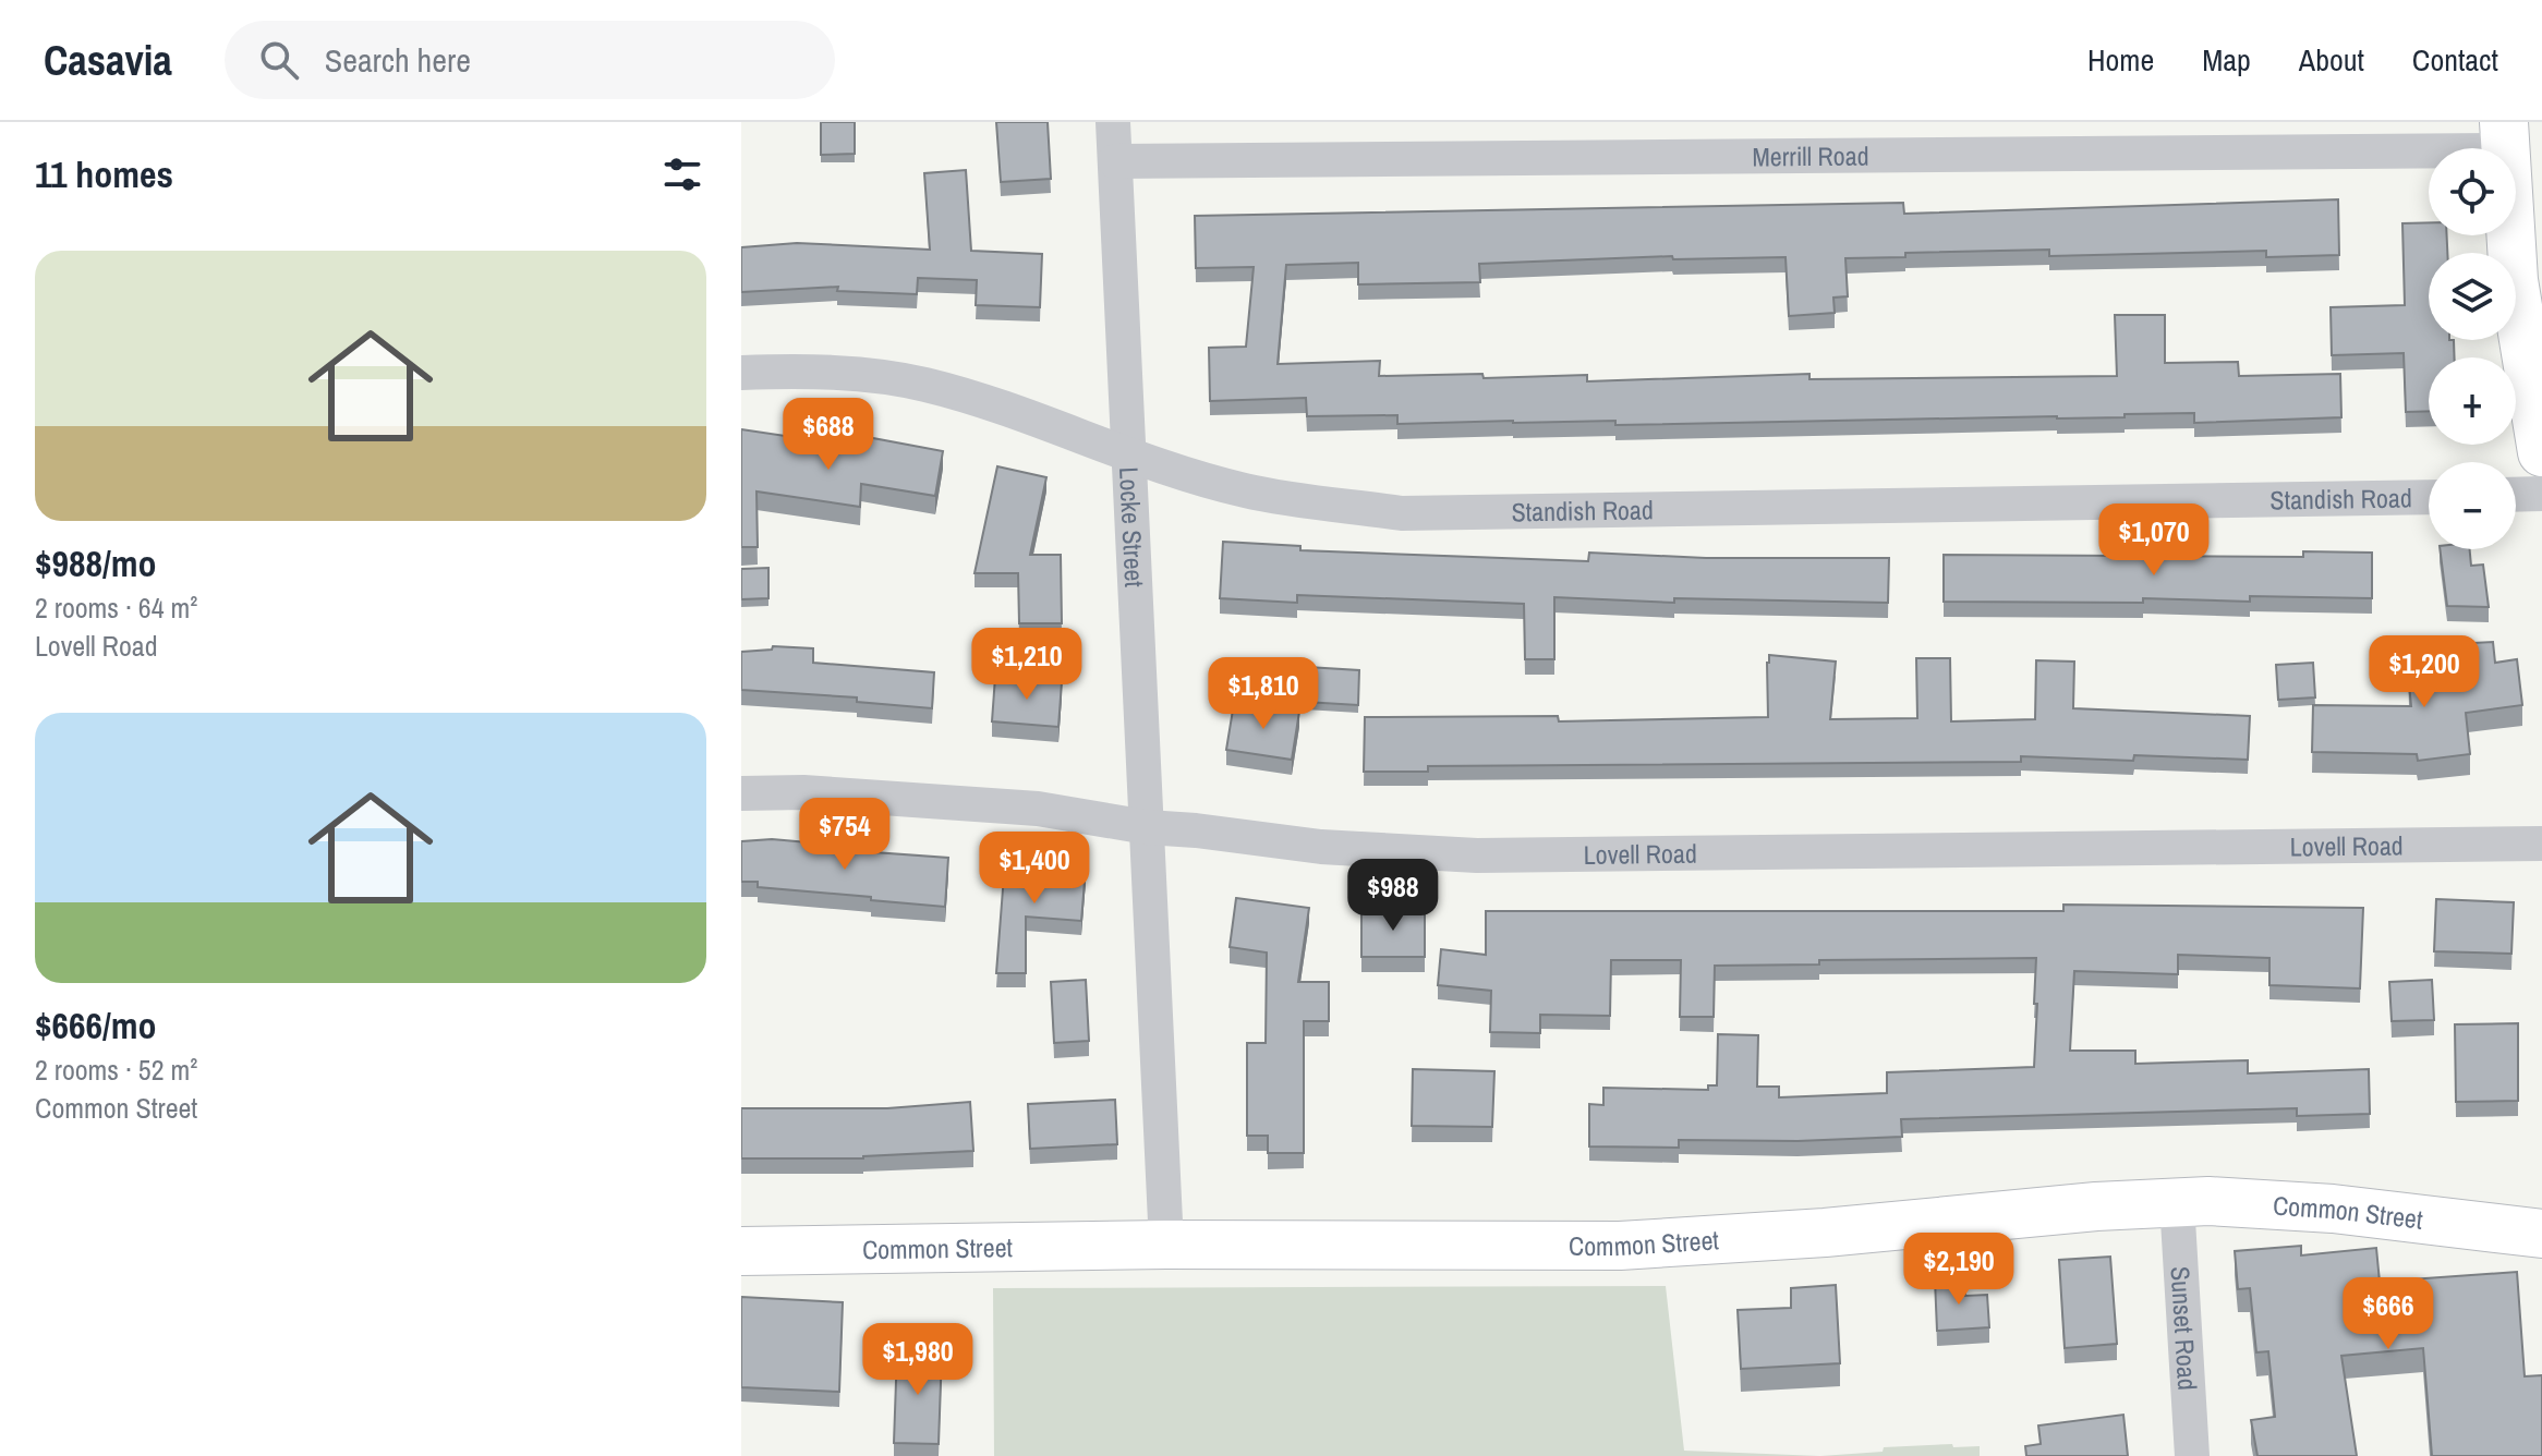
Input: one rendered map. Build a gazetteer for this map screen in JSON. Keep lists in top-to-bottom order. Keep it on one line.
{"streets":{"main road":["Common Street"],"street":["Merrill Road","Standish Road","Locke Street","Lovell Road","Sunset Road"]},"crossings":[["Merrill Road","Locke Street"],["Standish Road","Locke Street"],["Locke Street","Lovell Road"],["Locke Street","Common Street"],["Common Street","Sunset Road"]],"page":{"header":"Casavia","search":"Search here","nav":["Home","Map","About","Contact"],"heading":"11 homes","map_buttons":["+","−"],"list":[{"name":"$988/mo","note":"2 rooms · 64 m² · Lovell Road"},{"name":"$666/mo","note":"2 rooms · 52 m² · Common Street"}],"price":["$688","$1,070","$1,210","$1,200","$1,810","$754","$1,400","$988","$2,190","$666","$1,980"]}}
